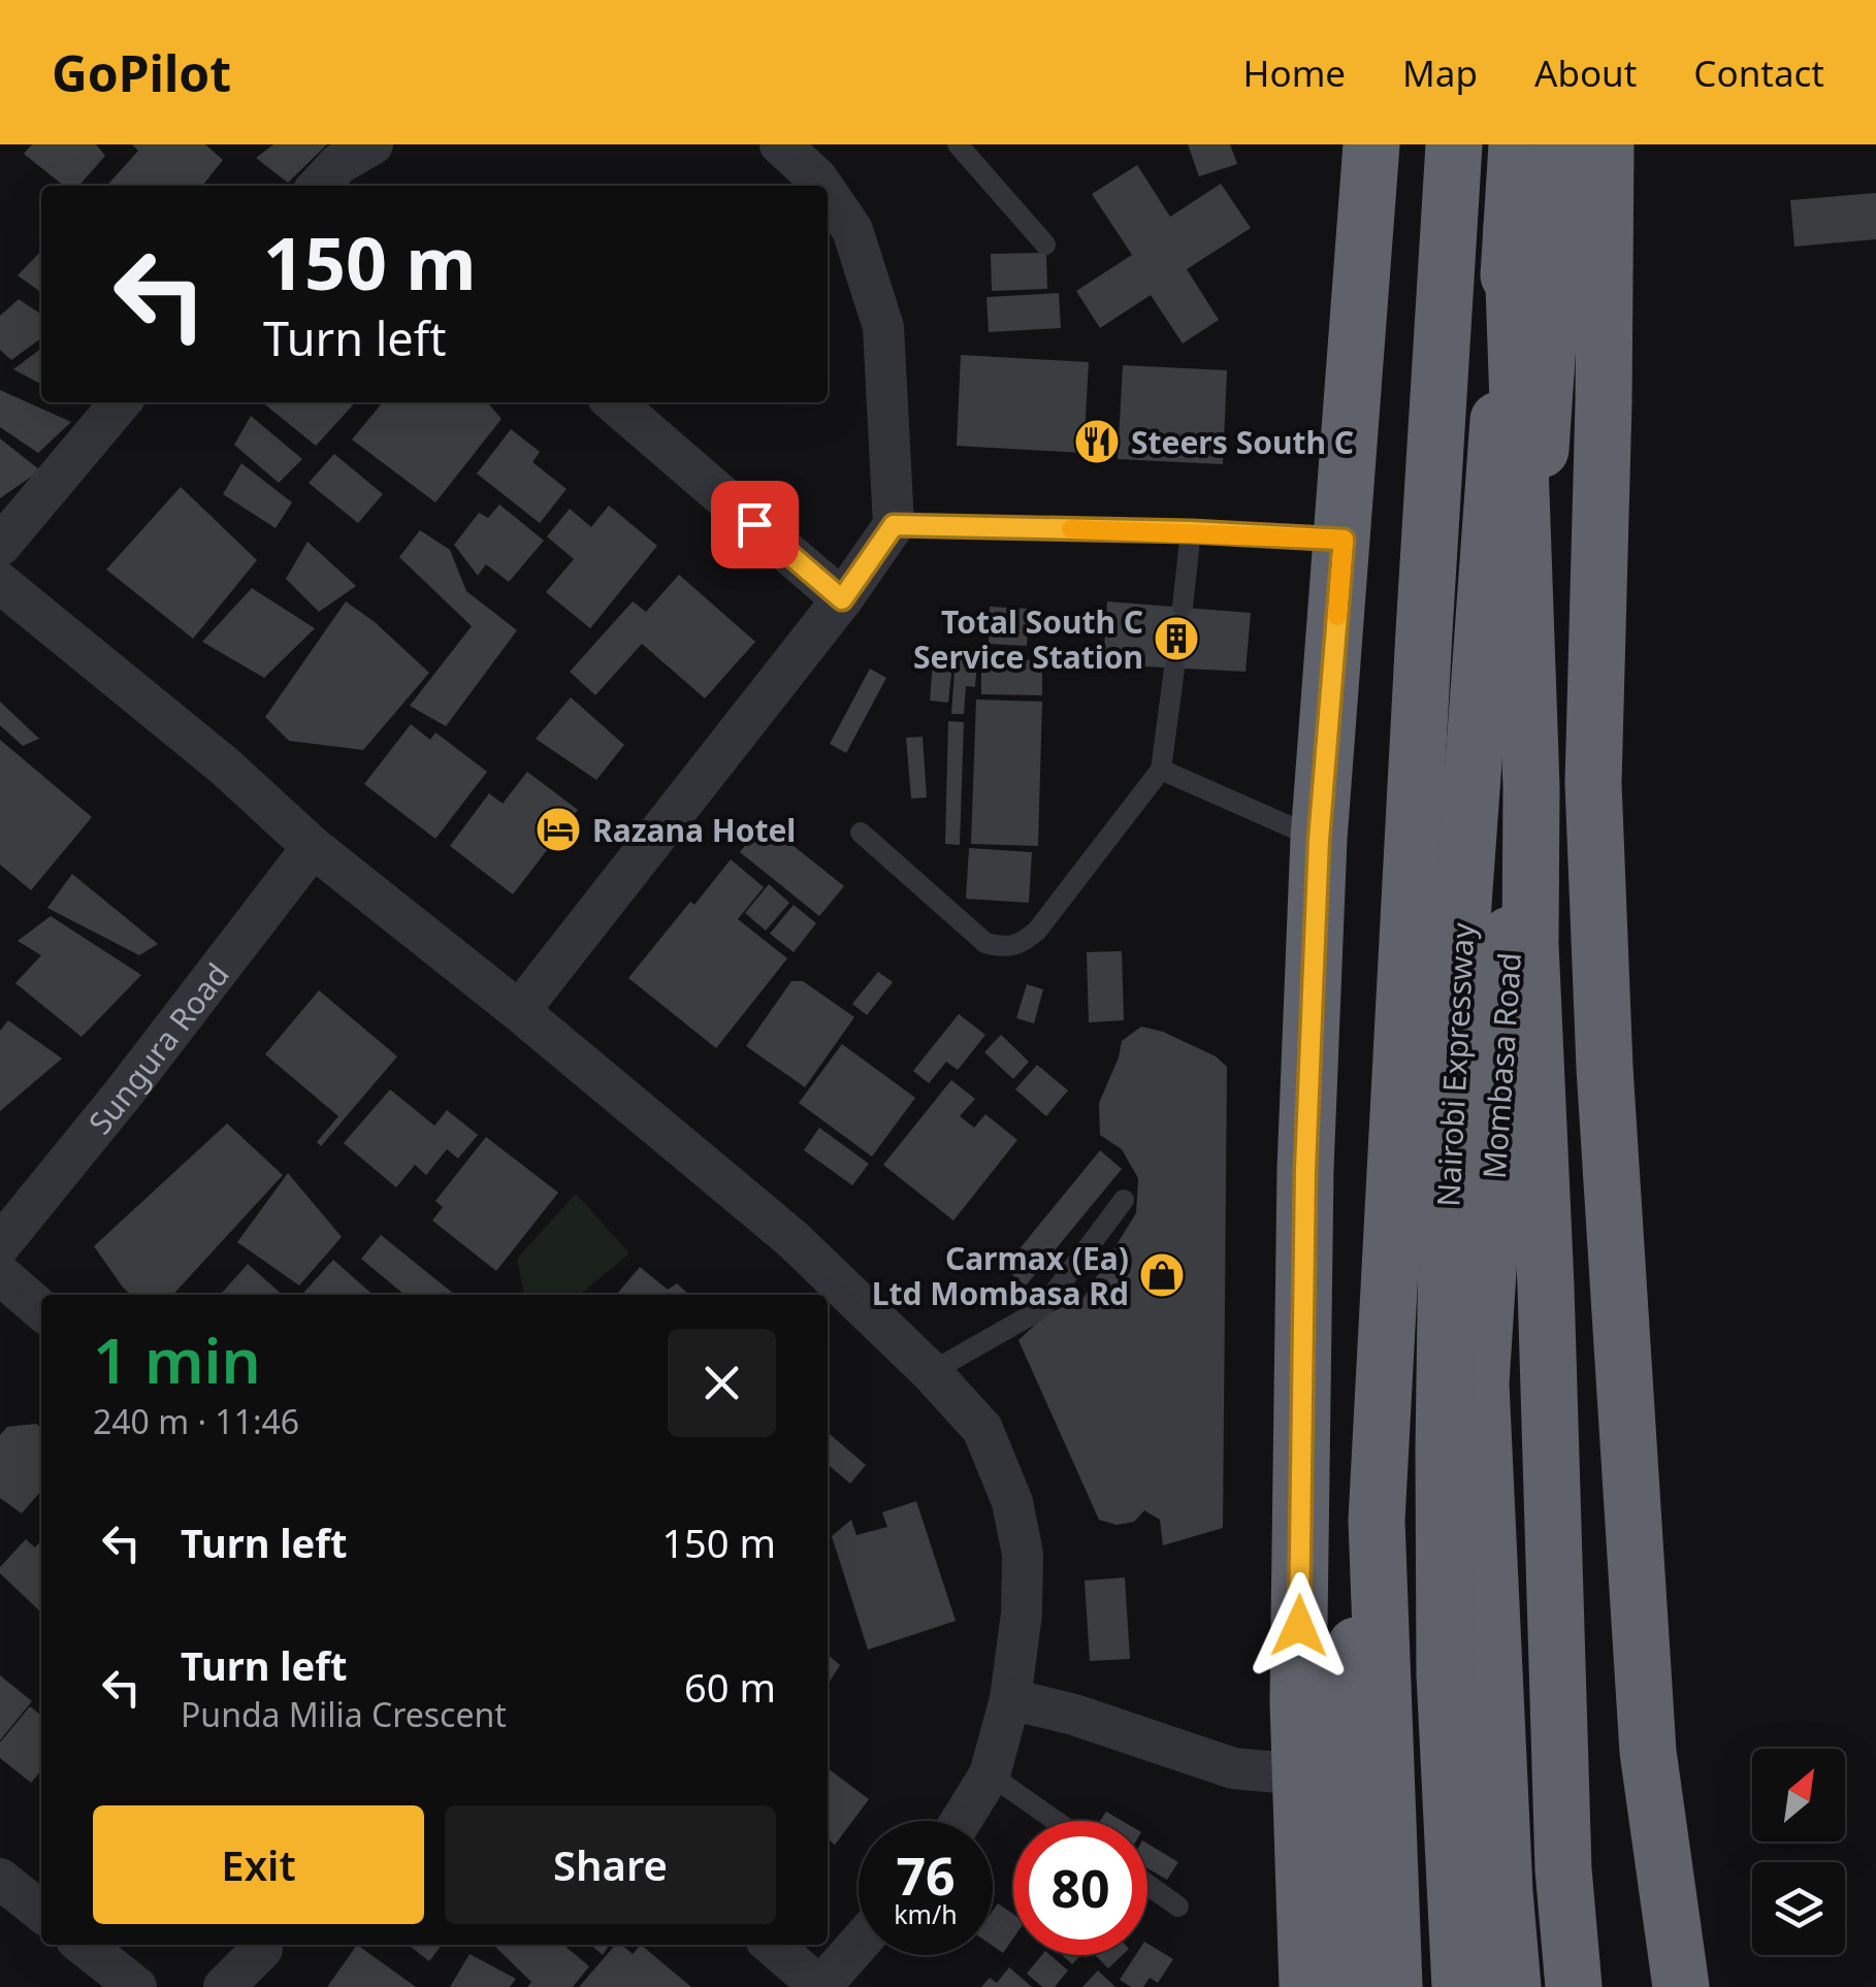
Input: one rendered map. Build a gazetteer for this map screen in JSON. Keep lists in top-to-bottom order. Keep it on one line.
{"streets":{"highway":["Nairobi Expressway","Mombasa Road"],"street":["Sungura Road"]},"places":{"restaurant":["Steers South C"],"building":["Total South C Service Station"],"hotel":["Razana Hotel"],"shop":["Carmax (Ea) Ltd Mombasa Rd"]},"north":"top right","page":{"header":"GoPilot","nav":["Home","Map","About","Contact"],"turn":["150 m","Turn left"],"heading":["1 min","240 m · 11:46"],"list":[{"name":"Turn left","value":"150 m"},{"name":"Turn left","note":"Punda Milia Crescent","value":"60 m"}],"buttons":["Exit","Share"],"speed":"76 km/h","limit":"80"}}
